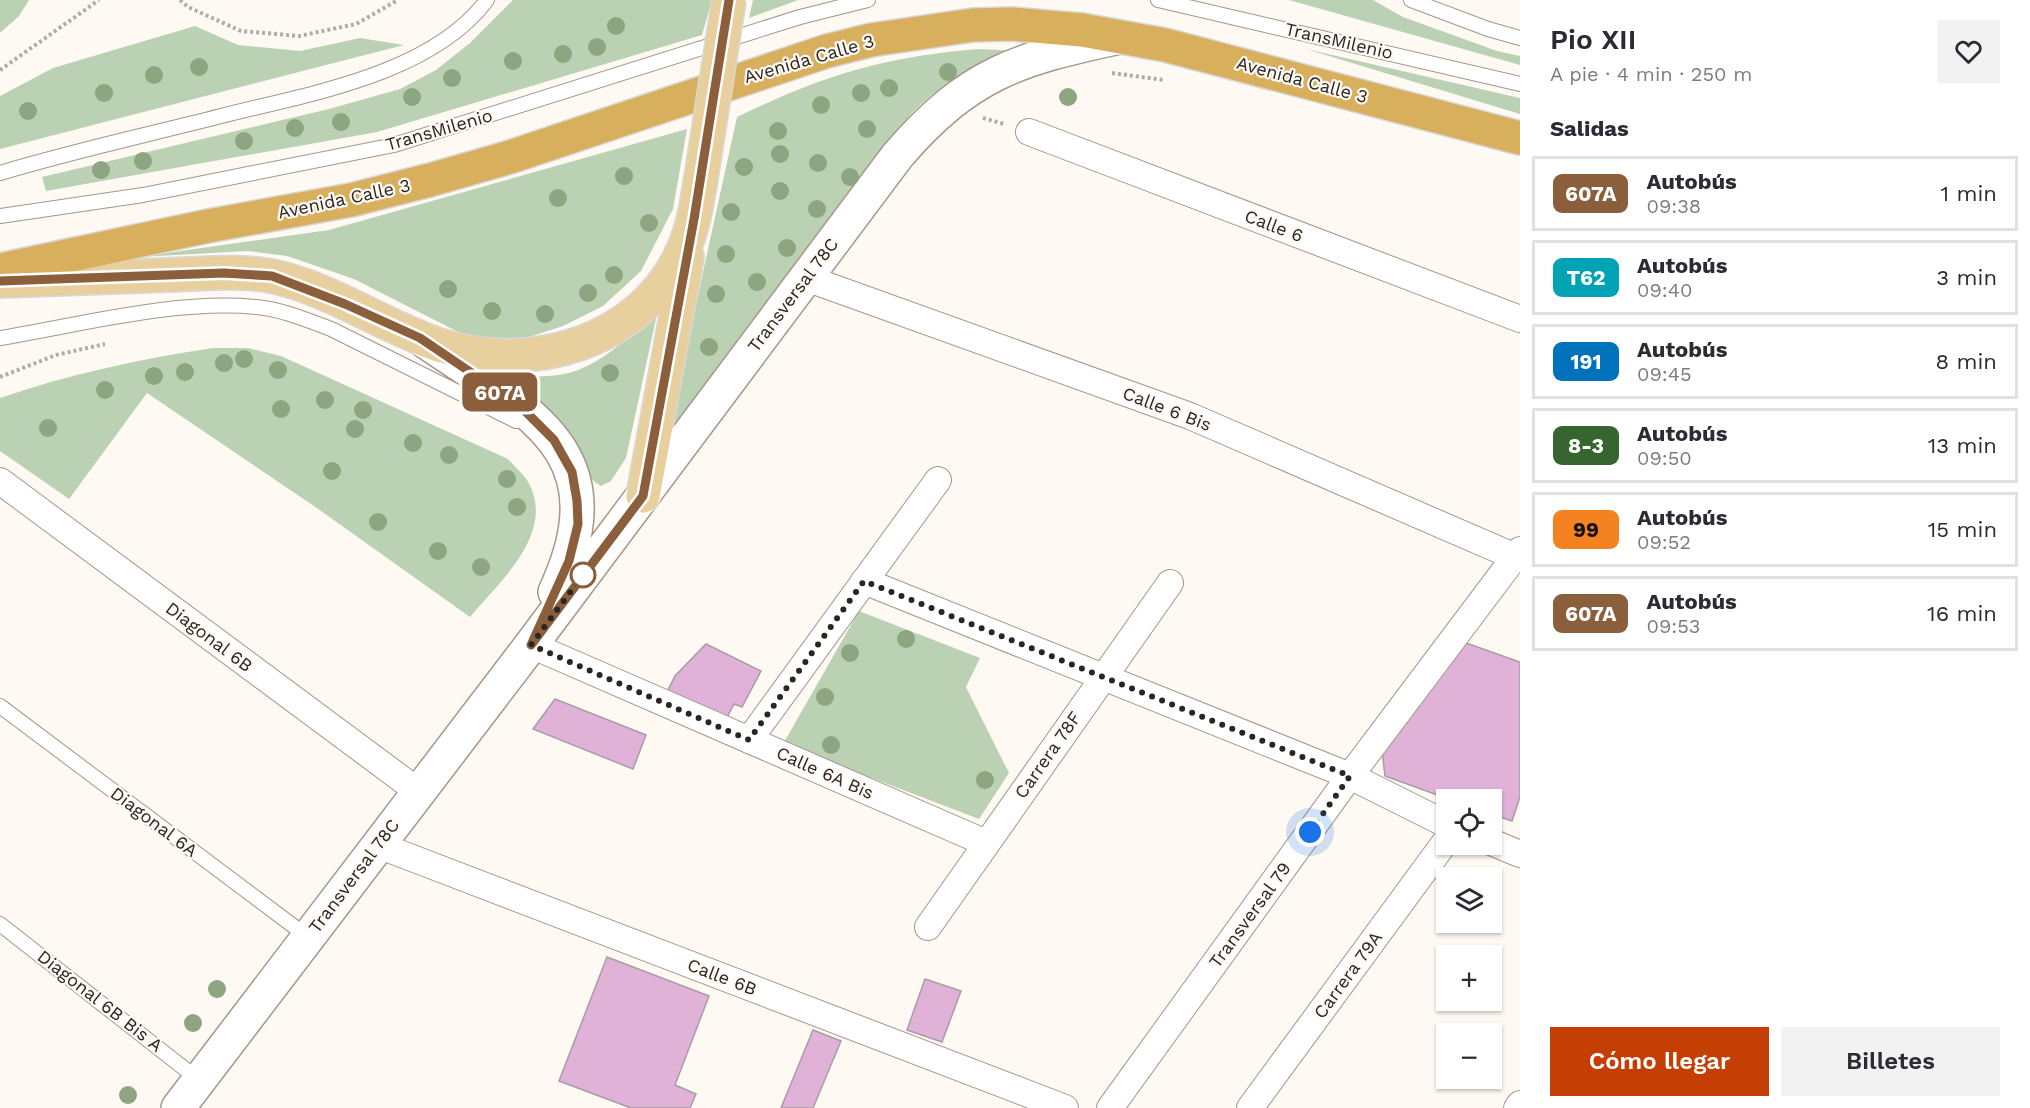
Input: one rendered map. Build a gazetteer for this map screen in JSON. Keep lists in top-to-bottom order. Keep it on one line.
{"streets":{"highway":["Avenida Calle 3"],"street":["Calle 6","Transversal 78C","Calle 6 Bis","Diagonal 6B","Carrera 78F","Calle 6A Bis","Transversal 79","Carrera 79A","Calle 6B"],"lane":["TransMilenio","Diagonal 6A","Diagonal 6B Bis A"]},"crossings":[["Avenida Calle 3","Transversal 78C"],["Transversal 78C","Calle 6 Bis"],["Transversal 78C","Diagonal 6B"],["Transversal 78C","Calle 6A Bis"],["Transversal 78C","Diagonal 6A"],["Transversal 78C","Calle 6B"],["Transversal 78C","Diagonal 6B Bis A"],["Calle 6 Bis","Transversal 79"],["Carrera 78F","Calle 6A Bis"]],"lines":["bus line 607A"],"page":{"on_map":"607A","heading":[["Pio XII","A pie · 4 min · 250 m"],"Salidas"],"list":[{"mark":"607A","name":"Autobús","note":"09:38","value":"1 min"},{"mark":"T62","name":"Autobús","note":"09:40","value":"3 min"},{"mark":"191","name":"Autobús","note":"09:45","value":"8 min"},{"mark":"8-3","name":"Autobús","note":"09:50","value":"13 min"},{"mark":"99","name":"Autobús","note":"09:52","value":"15 min"},{"mark":"607A","name":"Autobús","note":"09:53","value":"16 min"}],"map_buttons":["+","−"],"buttons":["Cómo llegar","Billetes"]}}
